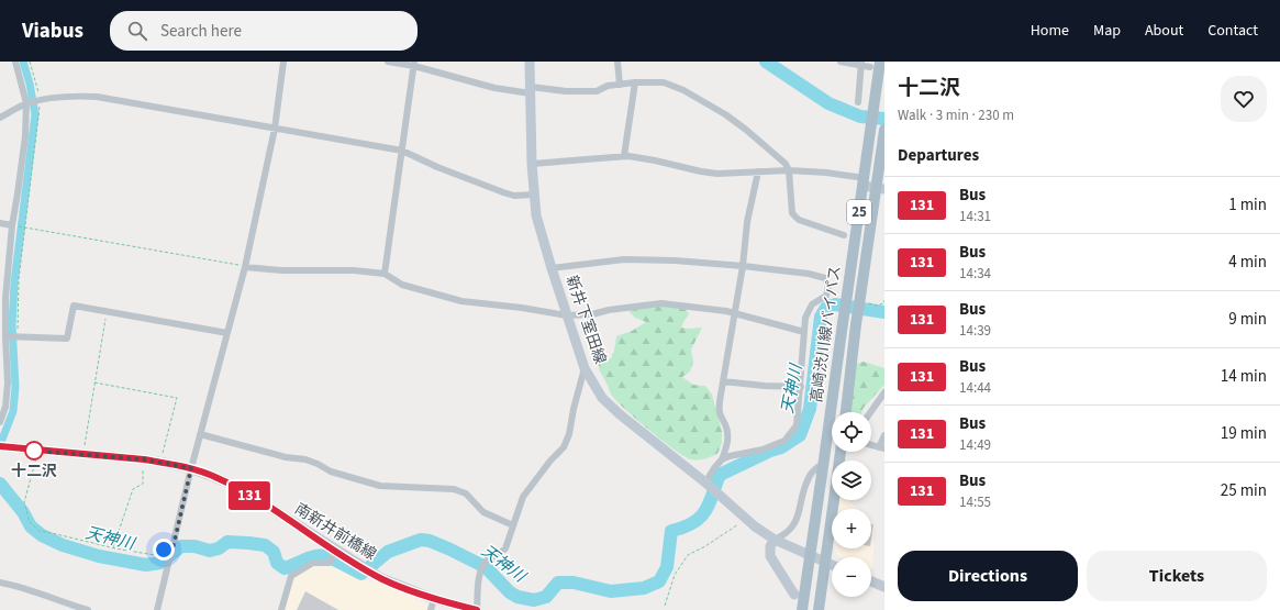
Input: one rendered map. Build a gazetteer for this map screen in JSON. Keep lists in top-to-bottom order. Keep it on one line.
{"streets":{"main road":["25","新井下室田線","高崎渋川線バイパス","南新井前橋線"]},"crossings":[["新井下室田線","高崎渋川線バイパス"]],"water":["天神川"],"places":["十二沢"],"lines":["bus line 131"],"page":{"header":"Viabus","search":"Search here","nav":["Home","Map","About","Contact"],"on_map":"131","heading":[["十二沢","Walk · 3 min · 230 m"],"Departures"],"list":[{"mark":"131","name":"Bus","note":"14:31","value":"1 min"},{"mark":"131","name":"Bus","note":"14:34","value":"4 min"},{"mark":"131","name":"Bus","note":"14:39","value":"9 min"},{"mark":"131","name":"Bus","note":"14:44","value":"14 min"},{"mark":"131","name":"Bus","note":"14:49","value":"19 min"},{"mark":"131","name":"Bus","note":"14:55","value":"25 min"}],"map_buttons":["+","−"],"buttons":["Directions","Tickets"]}}
